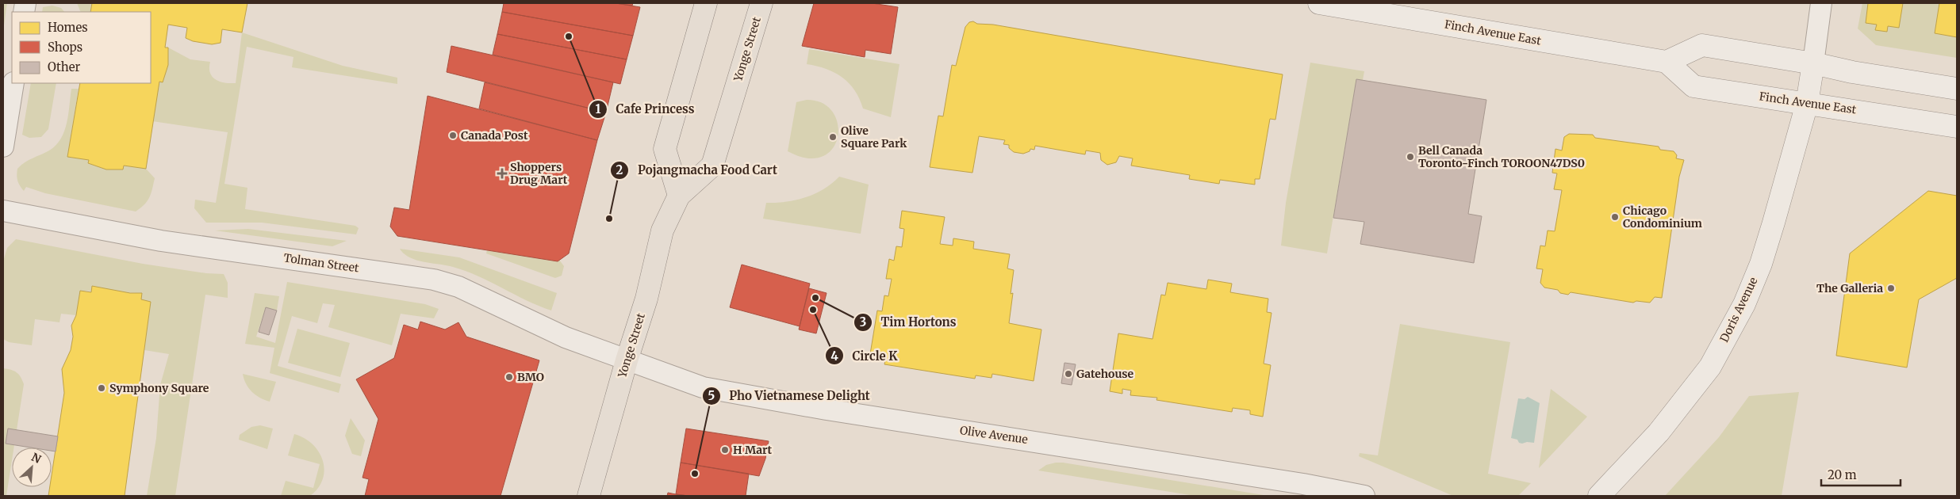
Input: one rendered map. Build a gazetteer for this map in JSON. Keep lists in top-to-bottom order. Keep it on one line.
{"streets":{"main road":["Finch Avenue East","Yonge Street","Doris Avenue"],"street":["Tolman Street","Olive Avenue"]},"crossings":[["Finch Avenue East","Doris Avenue"],["Yonge Street","Tolman Street"],["Yonge Street","Olive Avenue"],["Tolman Street","Olive Avenue"]],"places":{"other":["Cafe Princess","Canada Post","Olive Square Park","Bell Canada Toronto-Finch TOROON47DS0","Chicago Condominium","Pojangmacha Food Cart","The Galleria","Tim Hortons","Circle K","Gatehouse","BMO","Symphony Square","H Mart","Pho Vietnamese Delight"],"health":["Shoppers Drug Mart"]},"legend":["Homes","Shops","Other"],"scale_bar":"20 m","north":"top right"}
